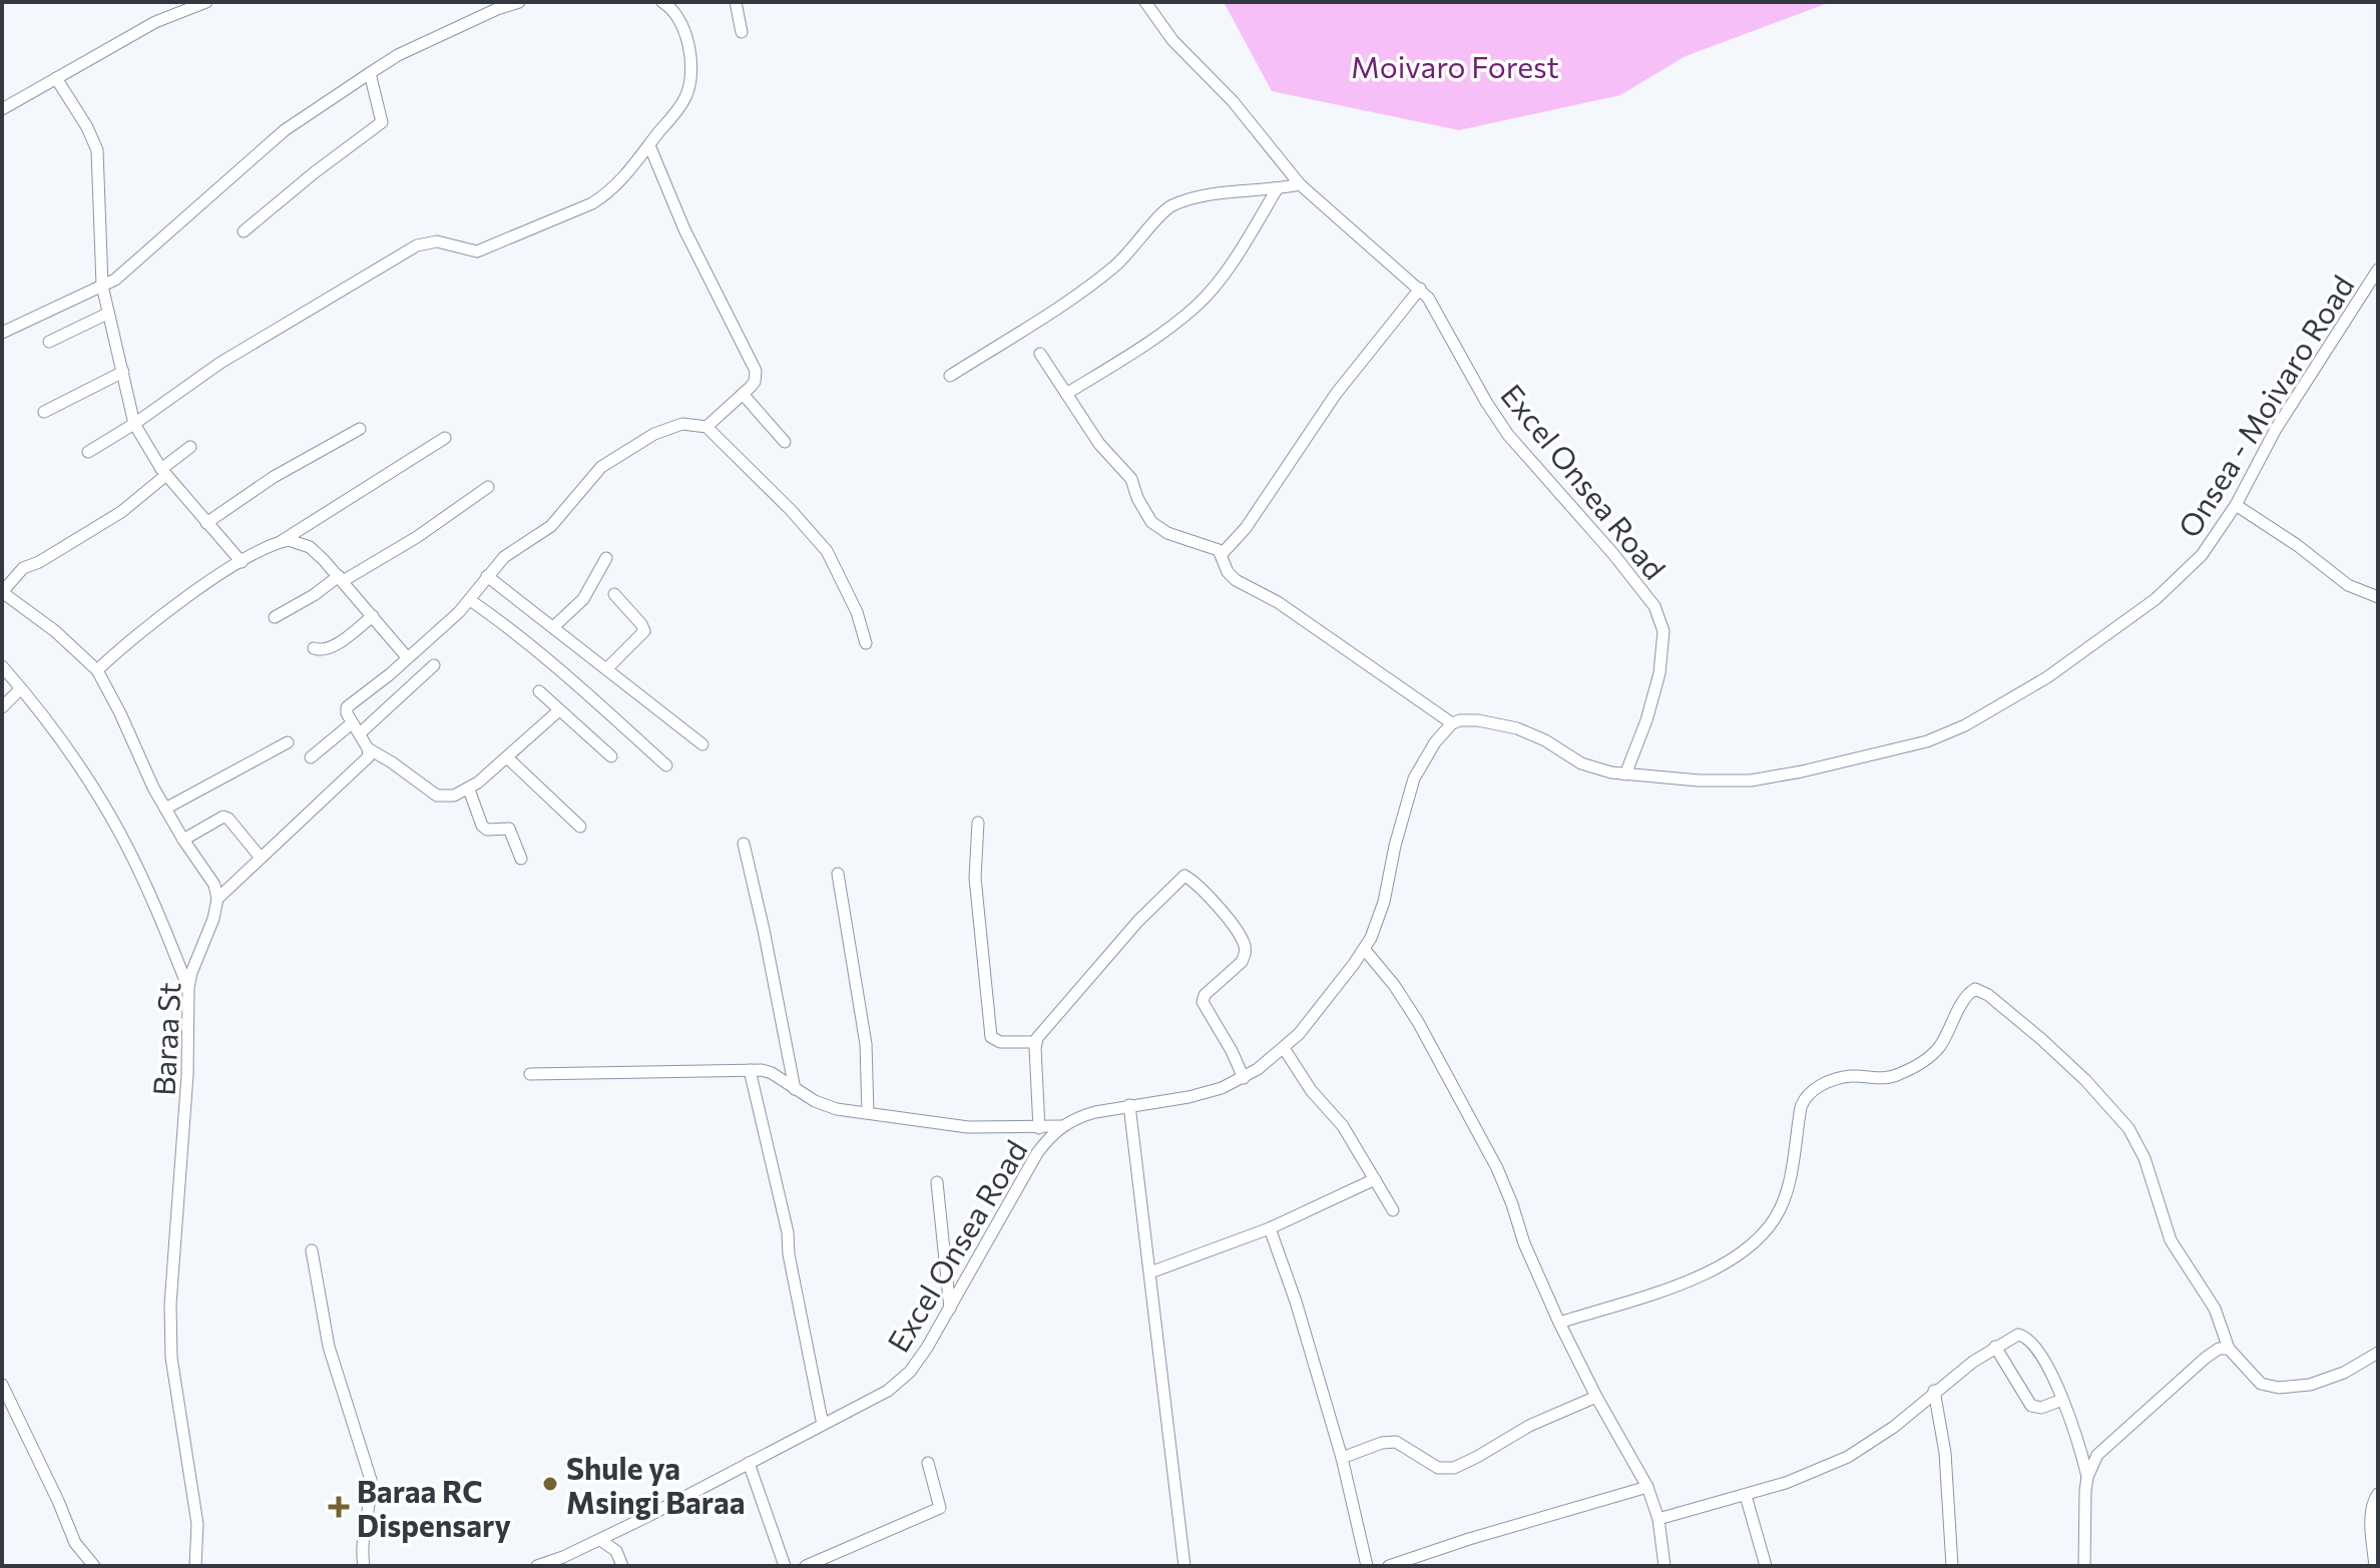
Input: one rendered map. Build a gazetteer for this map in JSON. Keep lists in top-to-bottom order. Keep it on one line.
{"streets":{"street":["Onsea - Moivaro Road","Excel Onsea Road","Baraa St"]},"crossings":[["Onsea - Moivaro Road","Excel Onsea Road"]],"parks":["Moivaro Forest"],"places":{"other":["Shule ya Msingi Baraa"],"health":["Baraa RC Dispensary"]}}
